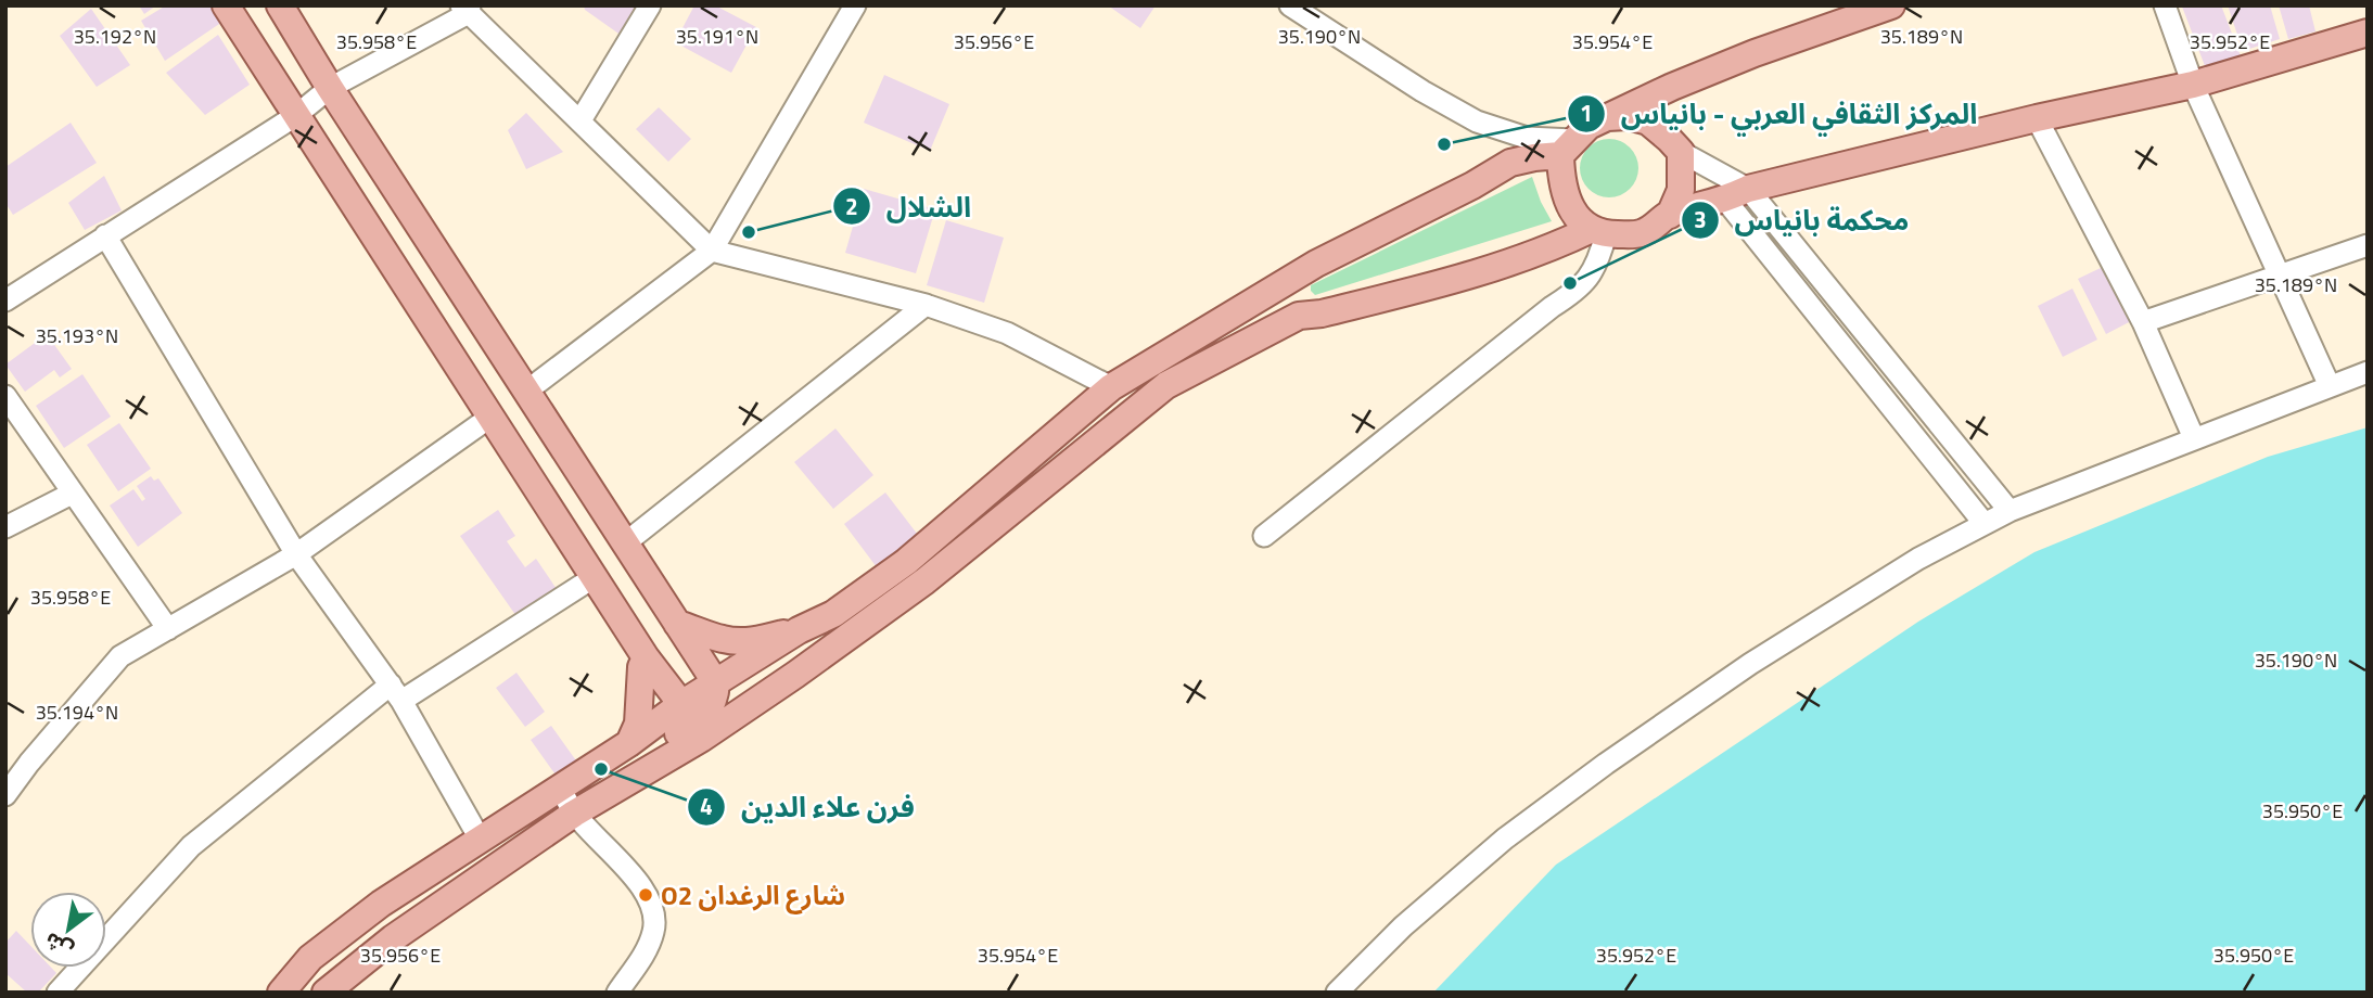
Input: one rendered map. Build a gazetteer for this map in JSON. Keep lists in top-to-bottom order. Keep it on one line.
{"places":["المركز الثقافي العربي - بانياس","الشلال","محكمة بانياس","فرن علاء الدين","O2 شارع الرغدان"],"north":"bottom left","coordinates":["35.192°N","35.191°N","35.190°N","35.189°N","35.958°E","35.956°E","35.954°E","35.952°E","35.193°N","35.194°N","35.950°E"]}
